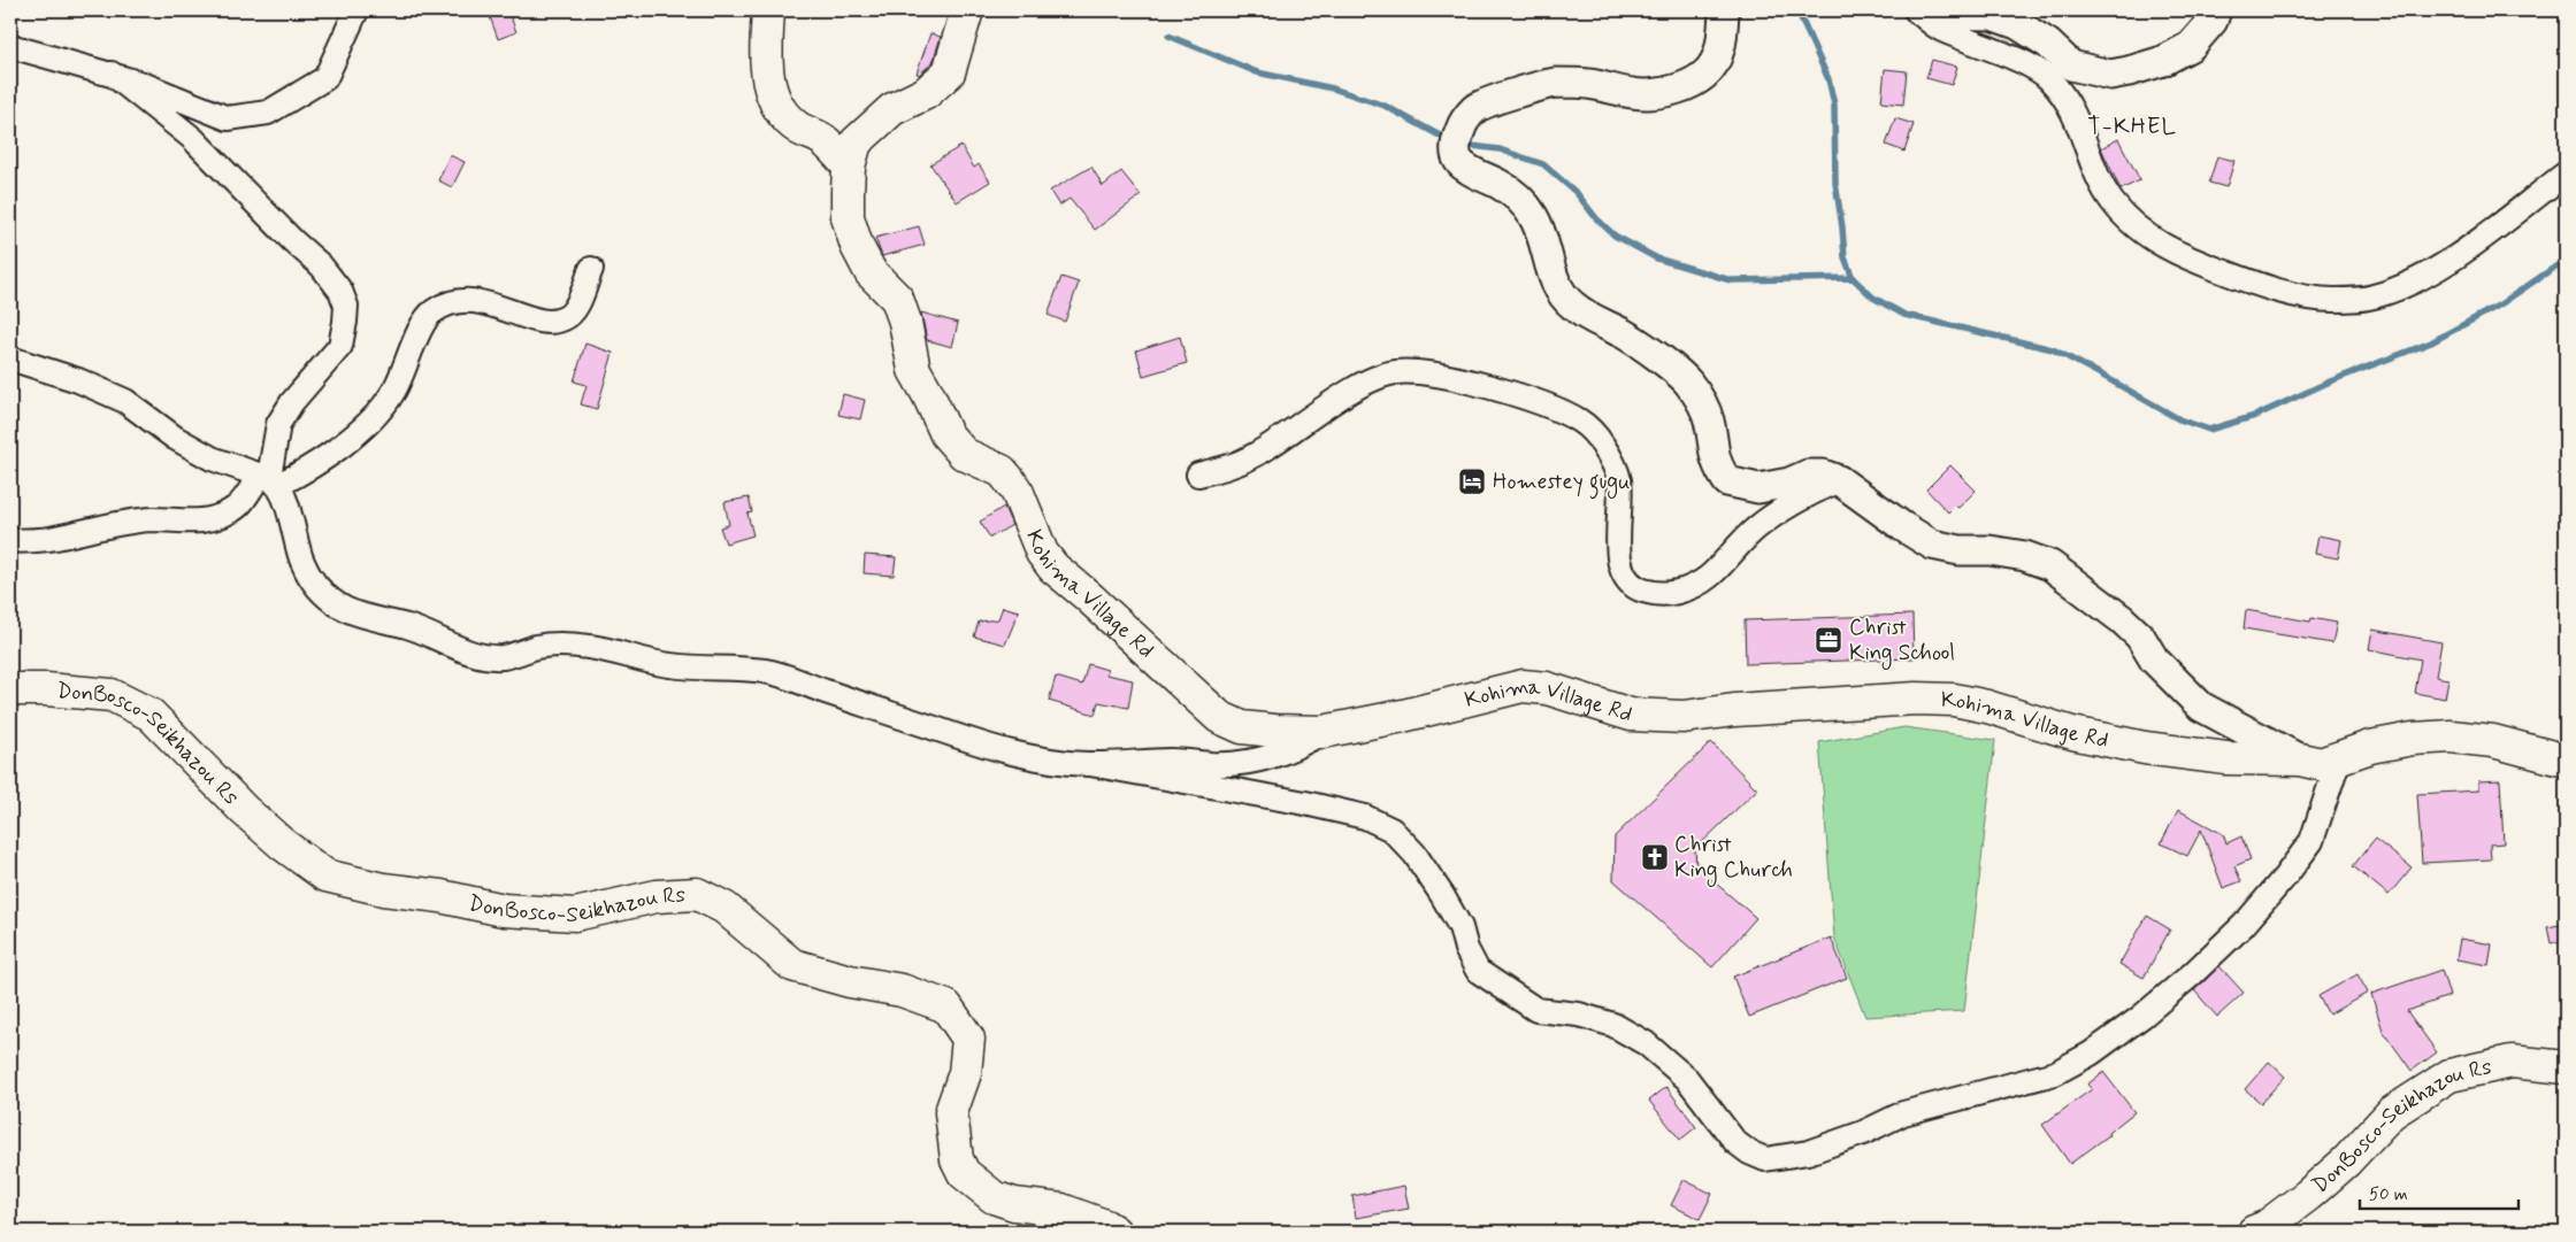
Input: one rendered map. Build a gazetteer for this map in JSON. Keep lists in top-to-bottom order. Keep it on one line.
{"streets":{"main road":["Kohima Village Rd","DonBosco-Seikhazou Rs"]},"districts":["T-KHEL"],"places":{"hotel":["Homestey gugu"],"office":["Christ King School"],"church":["Christ King Church"]},"scale_bar":"50 m"}
